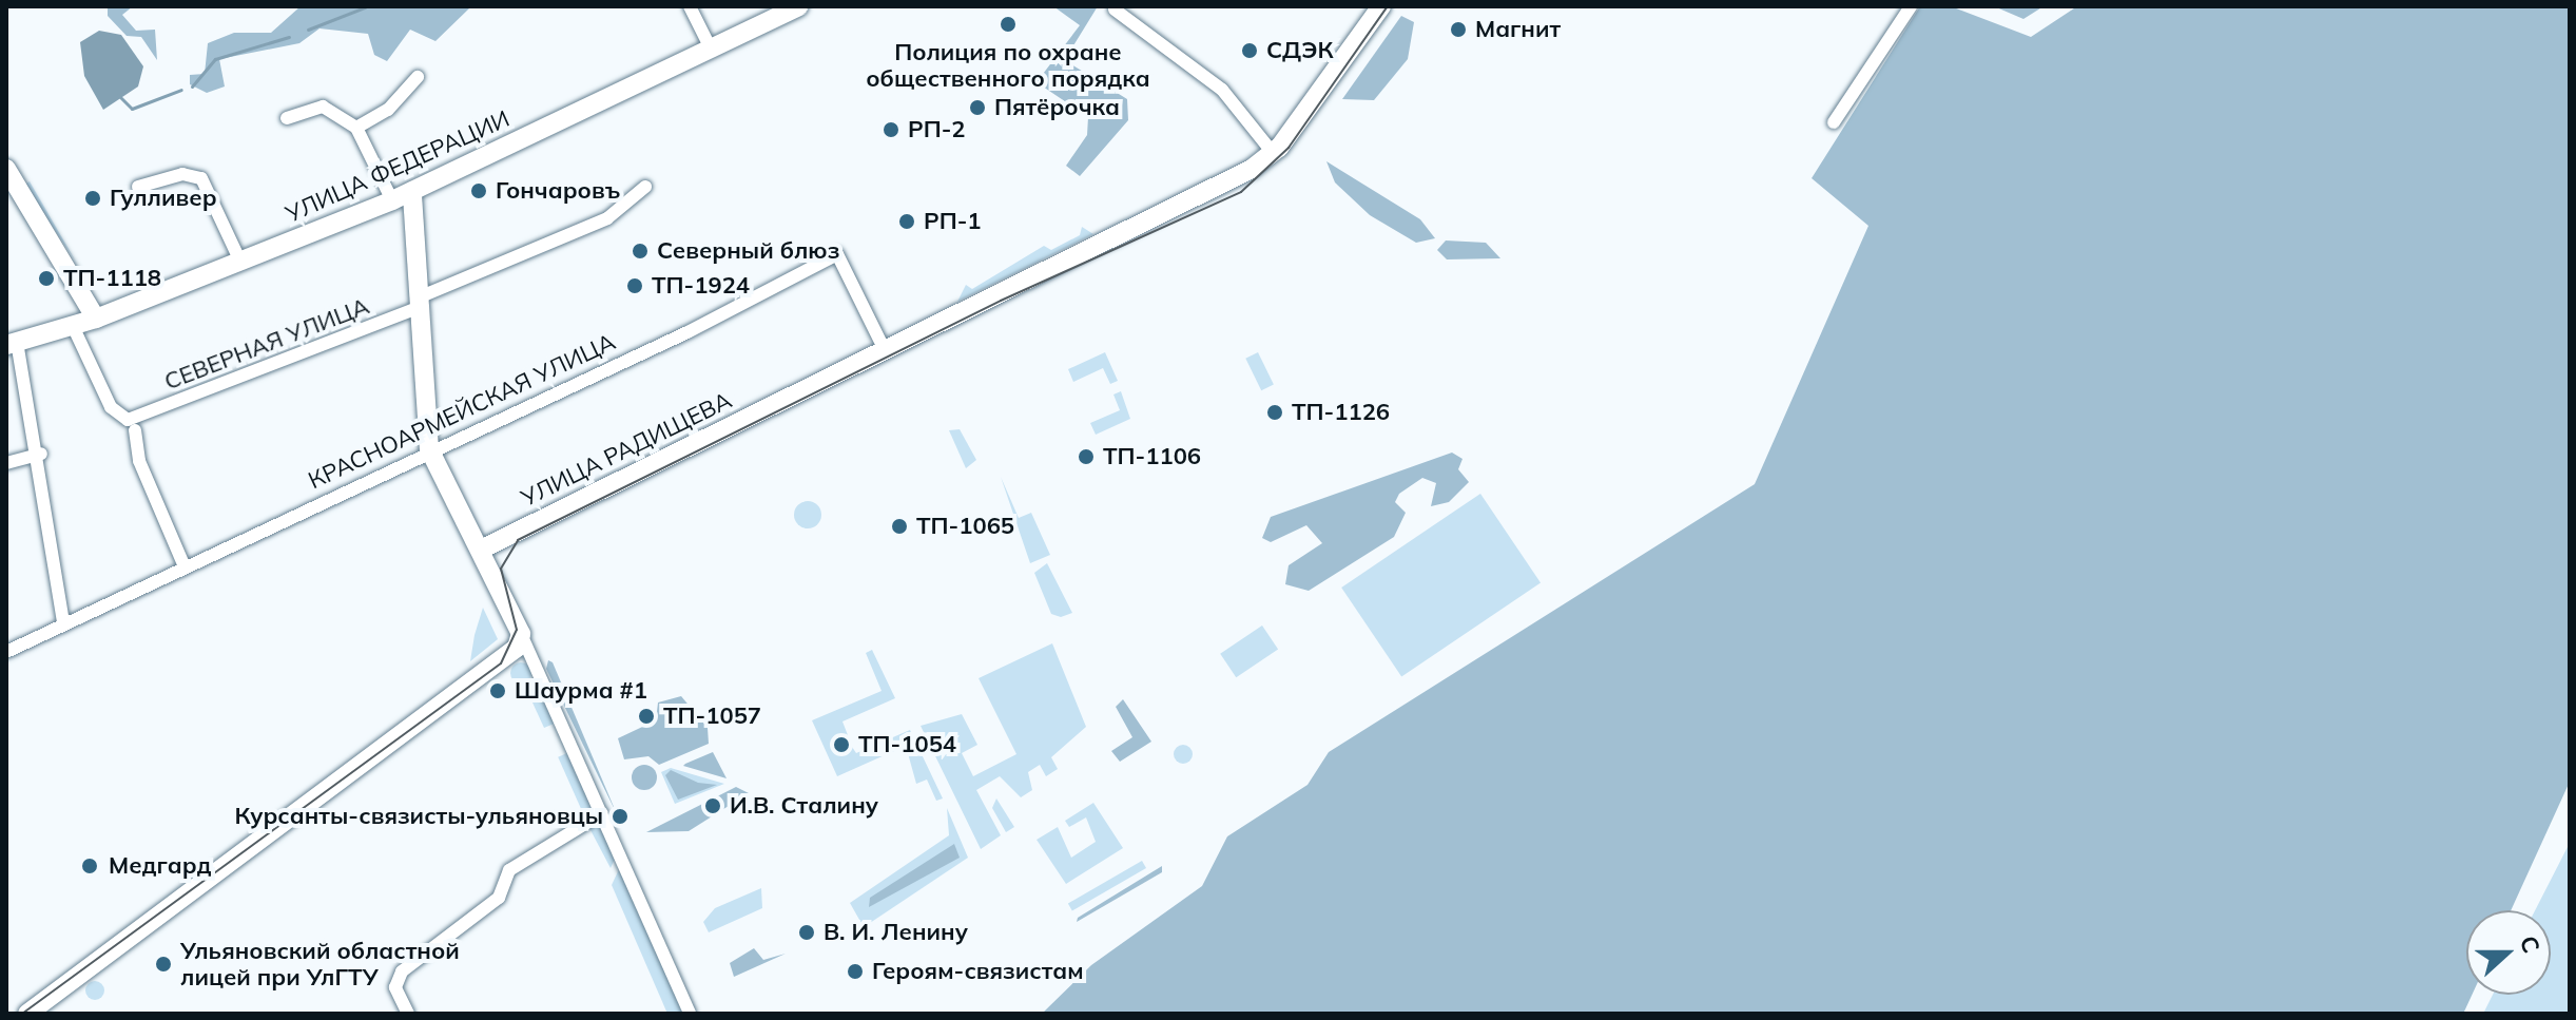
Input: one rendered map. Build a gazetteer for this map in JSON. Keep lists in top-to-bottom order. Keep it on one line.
{"streets":{"street":["УЛИЦА ФЕДЕРАЦИИ","СЕВЕРНАЯ УЛИЦА","КРАСНОАРМЕЙСКАЯ УЛИЦА","УЛИЦА РАДИЩЕВА"]},"crossings":[["КРАСНОАРМЕЙСКАЯ УЛИЦА","УЛИЦА РАДИЩЕВА"]],"places":["Полиция по охране общественного порядка","Магнит","СДЭК","Пятёрочка","РП-2","Гончаровъ","Гулливер","РП-1","Северный блюз","ТП-1118","ТП-1924","ТП-1126","ТП-1106","ТП-1065","Шаурма #1","ТП-1057","ТП-1054","И.В. Сталину","Курсанты-связисты-ульяновцы","Медгард","В. И. Ленину","Ульяновский областной лицей при УлГТУ","Героям-связистам"],"north":"right"}
